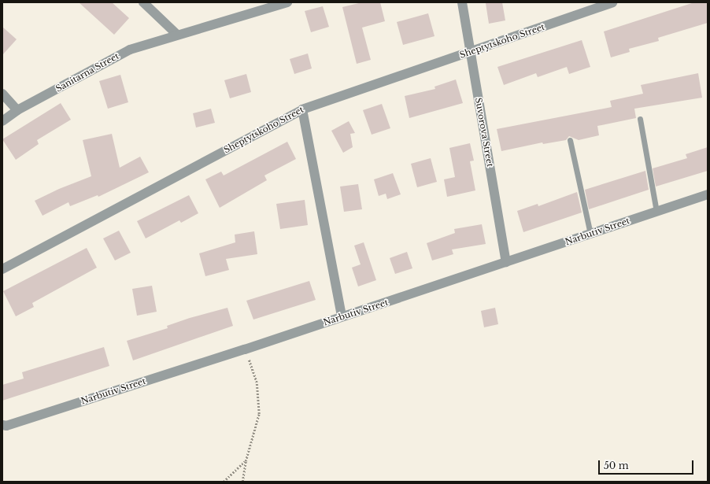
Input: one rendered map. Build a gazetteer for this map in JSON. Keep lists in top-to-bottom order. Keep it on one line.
{"streets":{"street":["Sheptytskoho Street","Sanitarna Street","Suvorova Street","Narbutiv Street"]},"crossings":[["Sheptytskoho Street","Suvorova Street"],["Suvorova Street","Narbutiv Street"]],"scale_bar":"50 m"}
